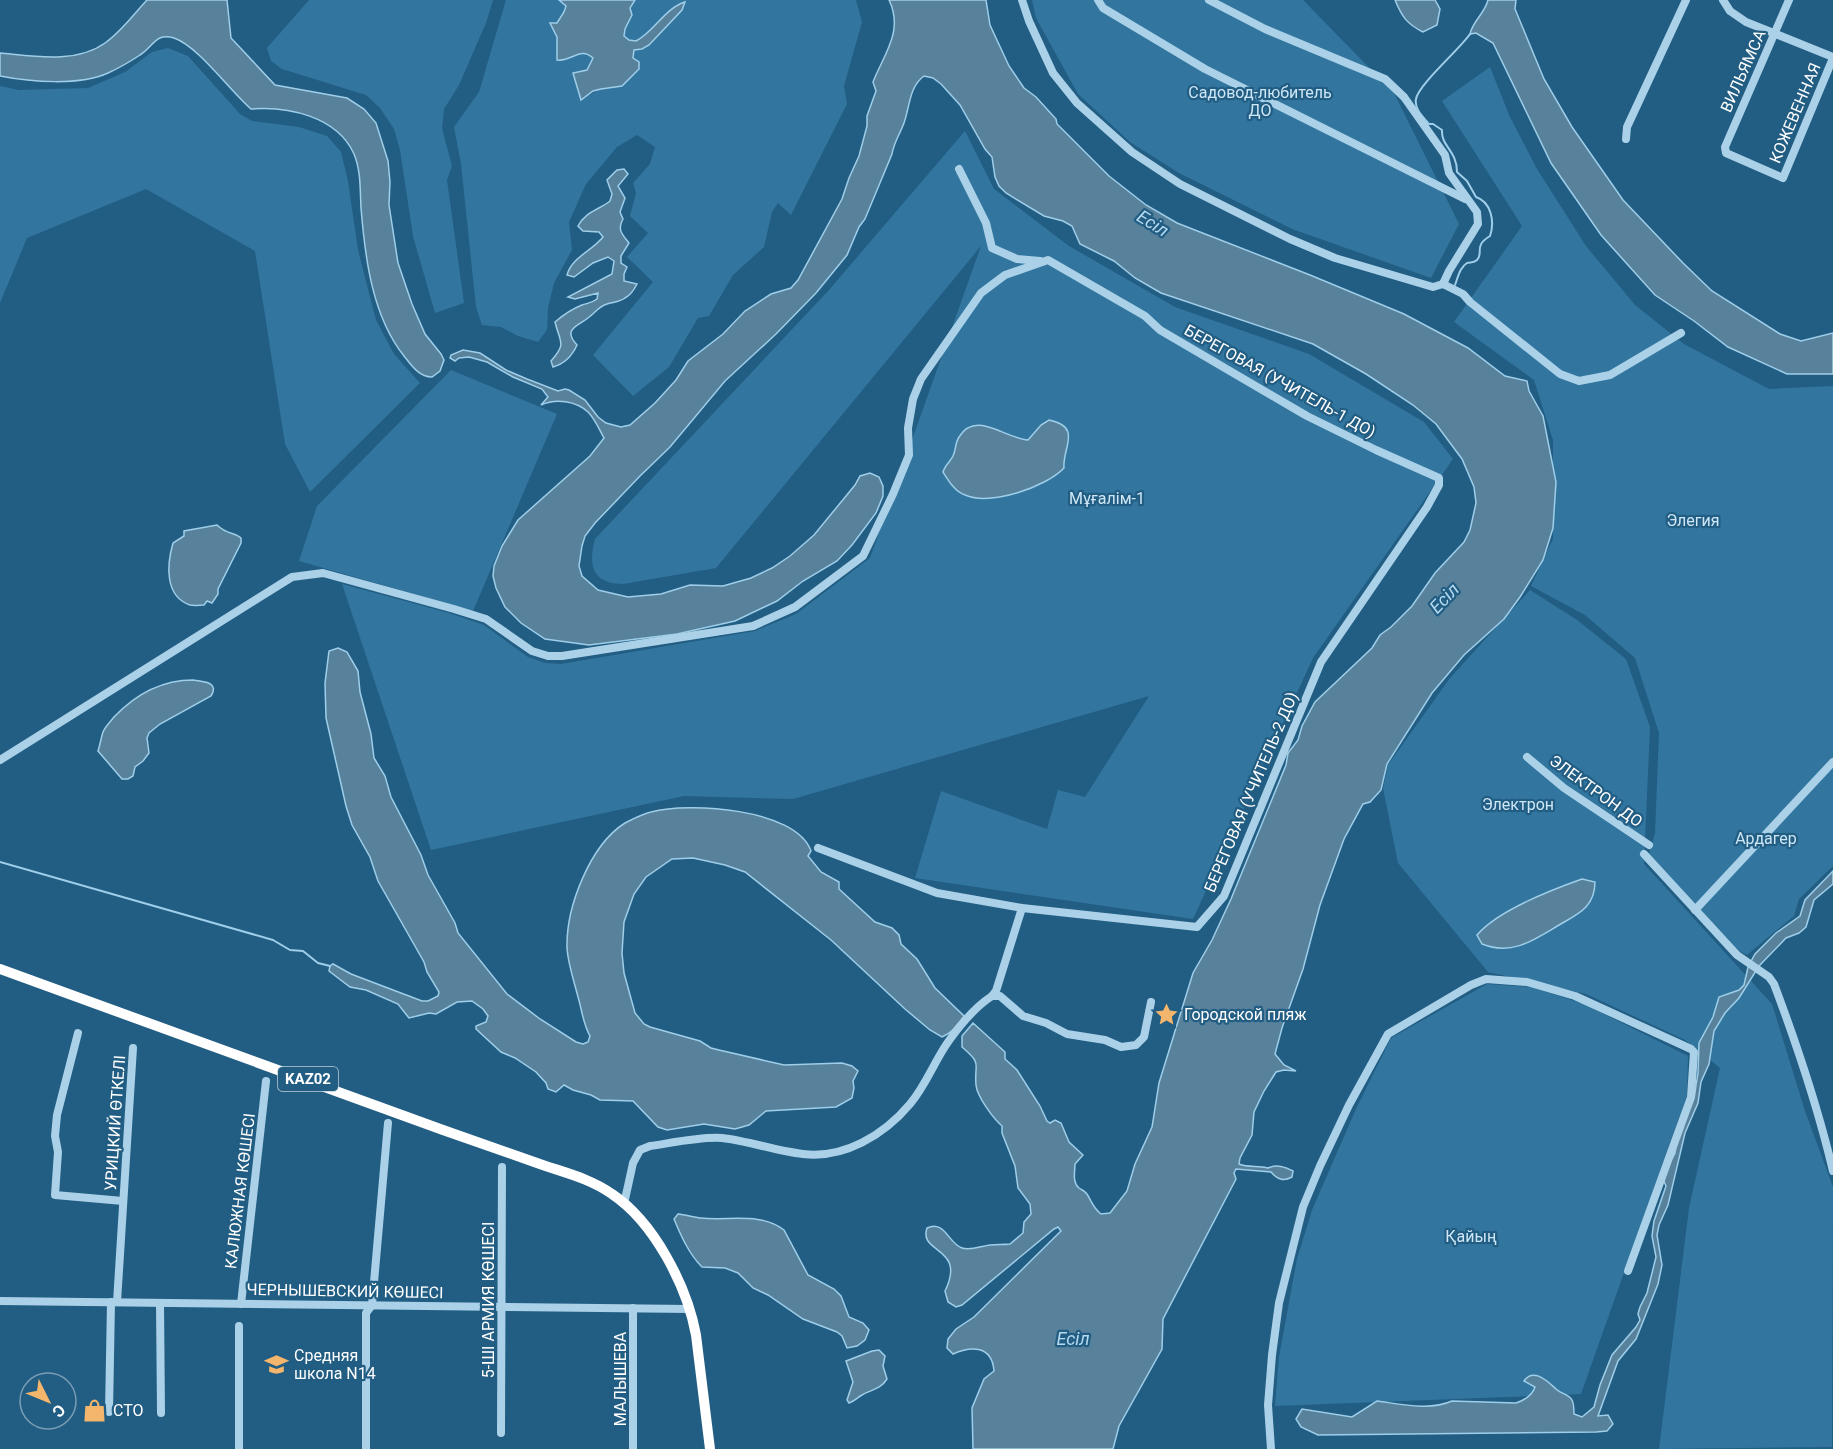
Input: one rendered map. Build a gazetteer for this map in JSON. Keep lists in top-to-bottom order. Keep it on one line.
{"streets":{"highway":["KAZ02"],"street":["ВИЛЬЯМСА","КОЖЕВЕННАЯ","БЕРЕГОВАЯ (УЧИТЕЛЬ-1 ДО)","ЭЛЕКТРОН ДО","БЕРЕГОВАЯ (УЧИТЕЛЬ-2 ДО)","УРИЦКИЙ ӨТКЕЛІ","КАЛЮЖНАЯ КӨШЕСІ","ЧЕРНЫШЕВСКИЙ КӨШЕСІ","5-ШІ АРМИЯ КӨШЕСІ","МАЛЫШЕВА"]},"crossings":[["ВИЛЬЯМСА","КОЖЕВЕННАЯ"],["БЕРЕГОВАЯ (УЧИТЕЛЬ-1 ДО)","БЕРЕГОВАЯ (УЧИТЕЛЬ-2 ДО)"],["KAZ02","ЧЕРНЫШЕВСКИЙ КӨШЕСІ"],["УРИЦКИЙ ӨТКЕЛІ","ЧЕРНЫШЕВСКИЙ КӨШЕСІ"],["КАЛЮЖНАЯ КӨШЕСІ","ЧЕРНЫШЕВСКИЙ КӨШЕСІ"],["ЧЕРНЫШЕВСКИЙ КӨШЕСІ","5-ШІ АРМИЯ КӨШЕСІ"],["ЧЕРНЫШЕВСКИЙ КӨШЕСІ","МАЛЫШЕВА"]],"water":["Есіл"],"parks":["Садовод-любитель ДО","Мұғалім-1","Элегия","Электрон","Ардагер","Қайың"],"places":{"place":["Городской пляж"],"school or university":["Средняя школа N14"],"shop":["СТО"]},"north":"bottom right"}
